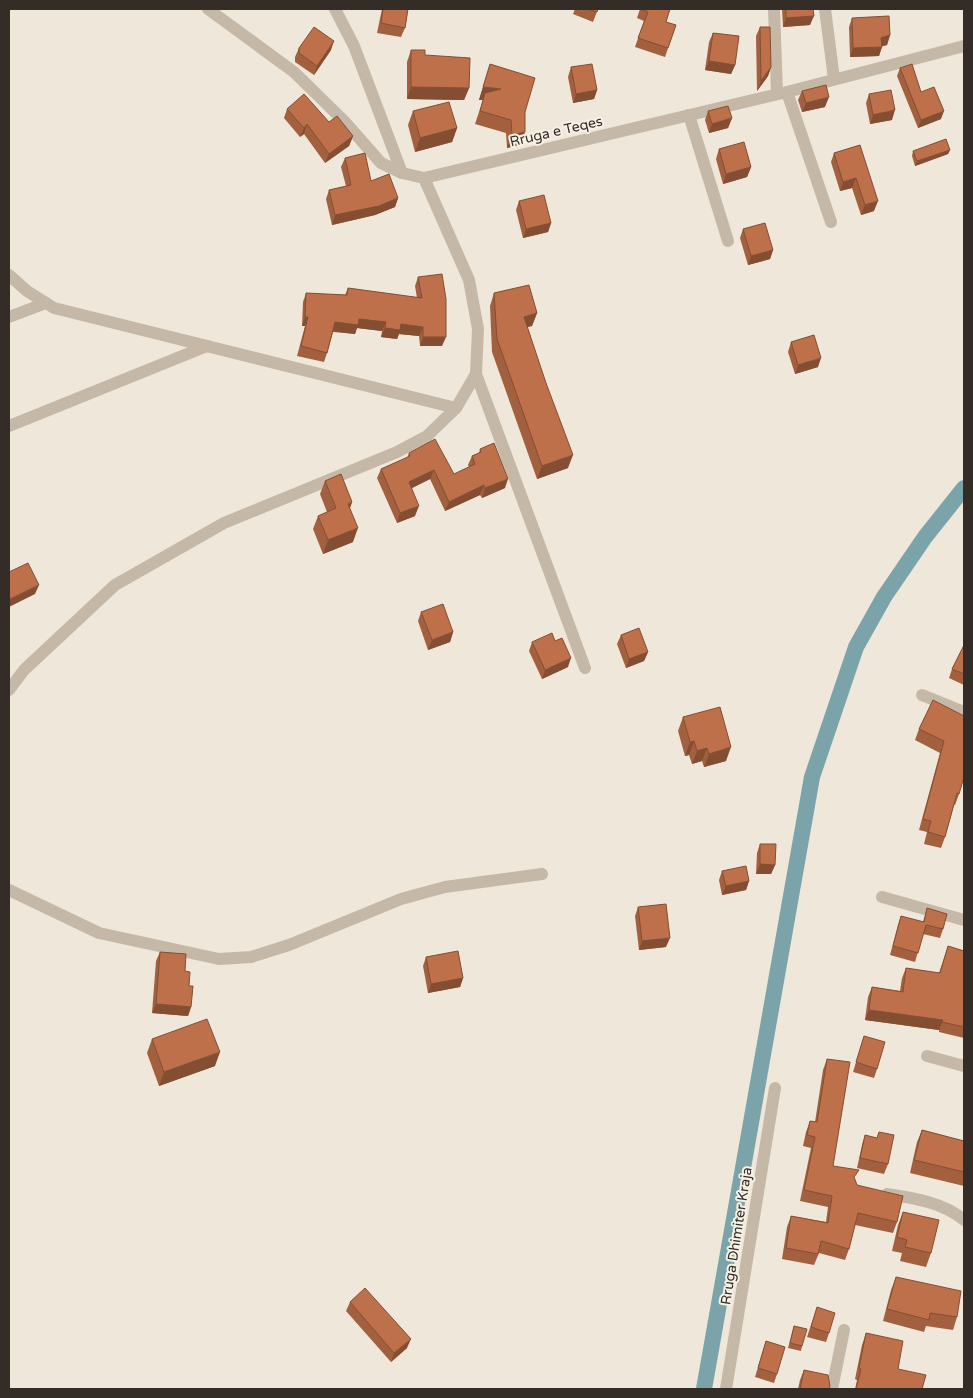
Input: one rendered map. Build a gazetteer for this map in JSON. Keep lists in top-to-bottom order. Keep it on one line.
{"streets":{"street":["Rruga e Teqes","Rruga Dhimiter Kraja"]}}
